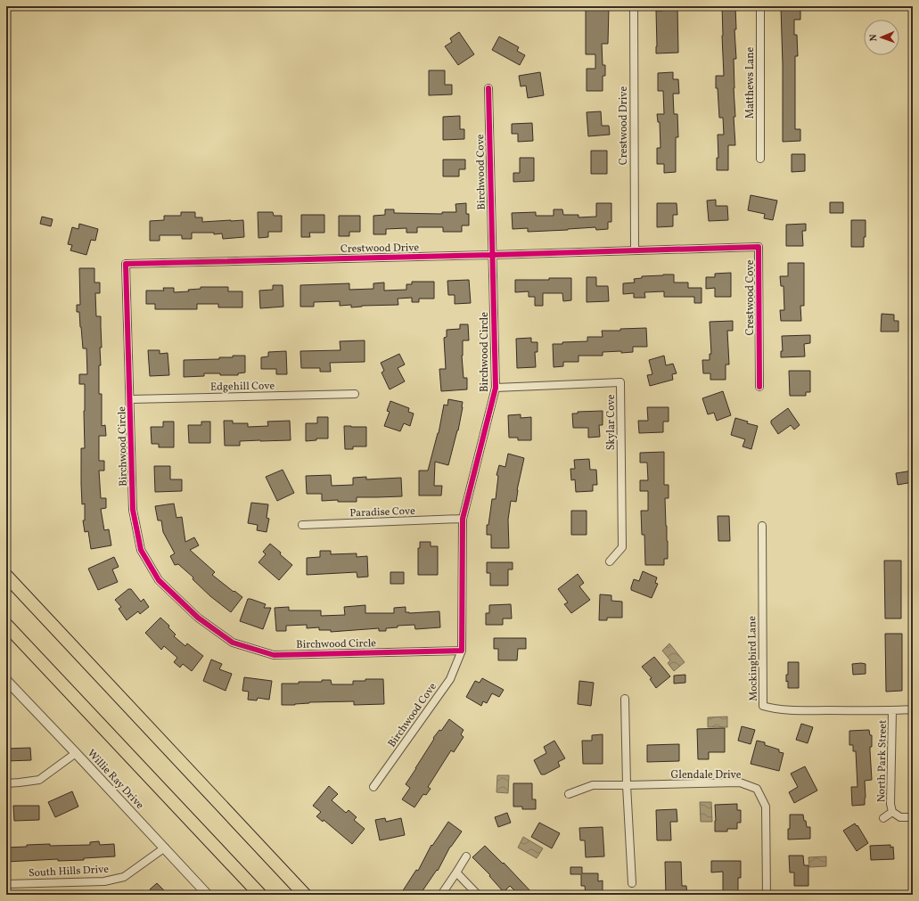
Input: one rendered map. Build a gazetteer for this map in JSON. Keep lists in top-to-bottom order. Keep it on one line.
{"streets":{"street":["Matthews Lane","Crestwood Drive","Birchwood Cove","Crestwood Cove","Birchwood Circle","Edgehill Cove","Skylar Cove","Paradise Cove","Mockingbird Lane","North Park Street","Glendale Drive","Willie Ray Drive","South Hills Drive"]},"crossings":[["Crestwood Drive","Birchwood Cove"],["Crestwood Drive","Crestwood Cove"],["Crestwood Drive","Birchwood Circle"],["Birchwood Cove","Birchwood Circle"],["Birchwood Circle","Edgehill Cove"],["Birchwood Circle","Skylar Cove"],["Birchwood Circle","Paradise Cove"],["Mockingbird Lane","North Park Street"],["Willie Ray Drive","South Hills Drive"]],"north":"left"}
